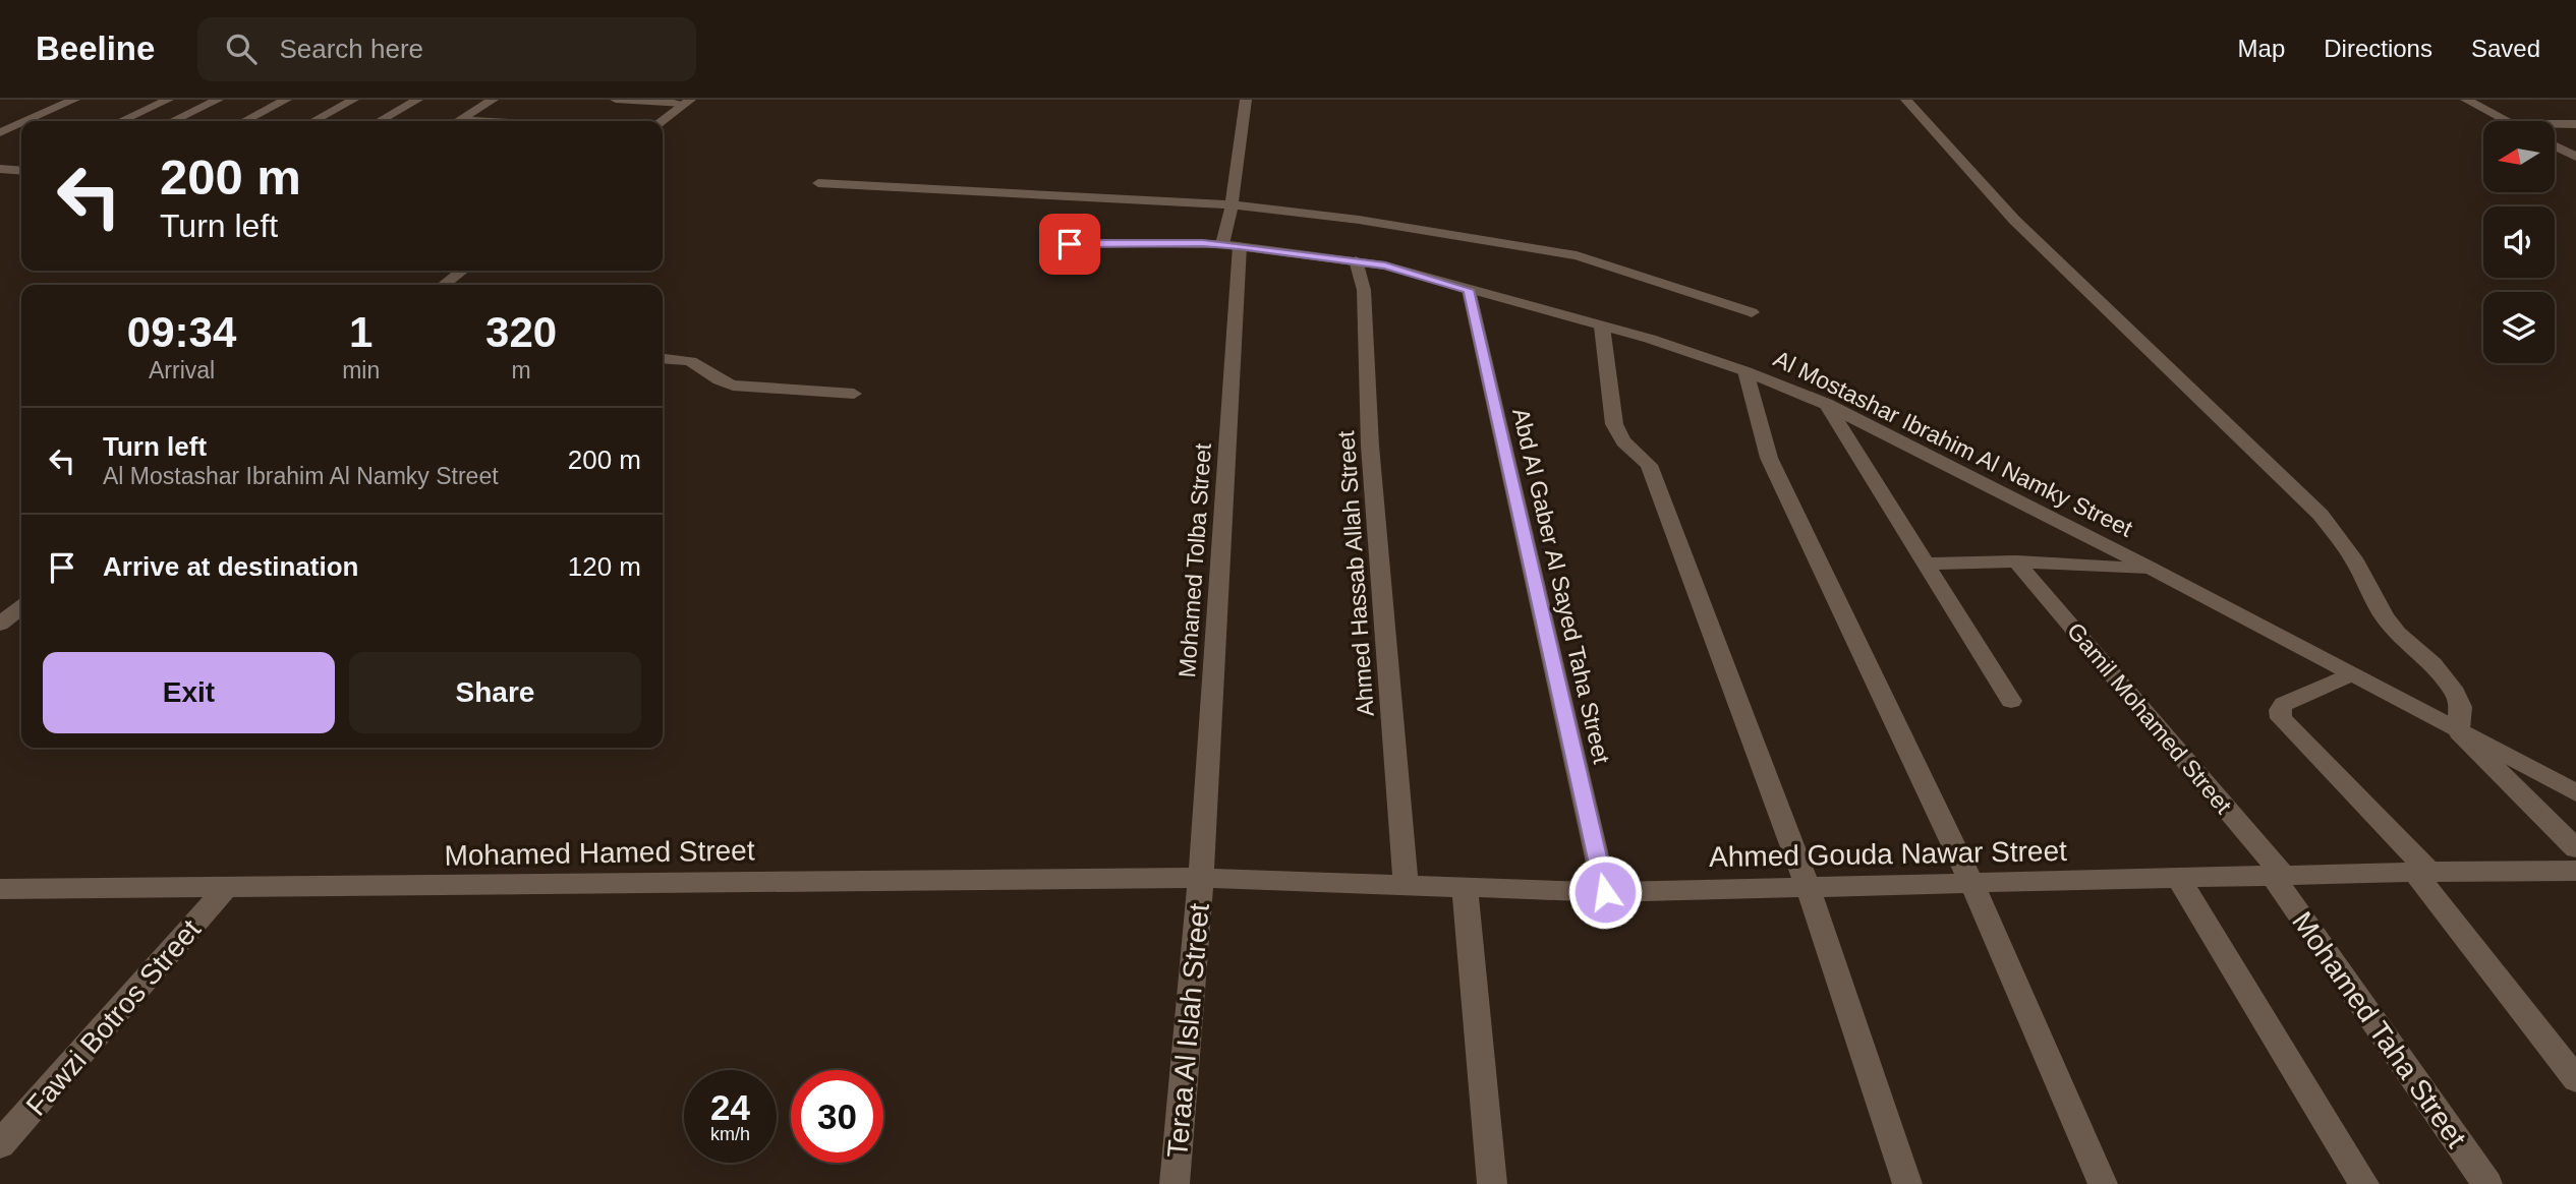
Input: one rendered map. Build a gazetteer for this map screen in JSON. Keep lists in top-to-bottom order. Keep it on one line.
{"streets":{"street":["Al Mostashar Ibrahim Al Namky Street","Mohamed Tolba Street","Ahmed Hassab Allah Street","Abd Al Gaber Al Sayed Taha Street","Gamil Mohamed Street","Mohamed Hamed Street","Ahmed Gouda Nawar Street","Fawzi Botros Street","Mohamed Taha Street","Teraa Al Islah Street"]},"crossings":[["Al Mostashar Ibrahim Al Namky Street","Mohamed Tolba Street"],["Al Mostashar Ibrahim Al Namky Street","Ahmed Hassab Allah Street"],["Al Mostashar Ibrahim Al Namky Street","Abd Al Gaber Al Sayed Taha Street"],["Mohamed Tolba Street","Mohamed Hamed Street"],["Mohamed Tolba Street","Ahmed Gouda Nawar Street"],["Mohamed Tolba Street","Teraa Al Islah Street"],["Ahmed Hassab Allah Street","Ahmed Gouda Nawar Street"],["Abd Al Gaber Al Sayed Taha Street","Ahmed Gouda Nawar Street"],["Gamil Mohamed Street","Ahmed Gouda Nawar Street"],["Gamil Mohamed Street","Mohamed Taha Street"],["Mohamed Hamed Street","Ahmed Gouda Nawar Street"],["Mohamed Hamed Street","Fawzi Botros Street"],["Mohamed Hamed Street","Teraa Al Islah Street"],["Ahmed Gouda Nawar Street","Mohamed Taha Street"],["Ahmed Gouda Nawar Street","Teraa Al Islah Street"]],"north":"left","page":{"header":"Beeline","search":"Search here","nav":["Map","Directions","Saved"],"turn":["200 m","Turn left"],"eta":["09:34","Arrival","1","min","320","m"],"list":[{"name":"Turn left","note":"Al Mostashar Ibrahim Al Namky Street","value":"200 m"},{"name":"Arrive at destination","value":"120 m"}],"buttons":["Exit","Share"],"speed":"24 km/h","limit":"30"}}
